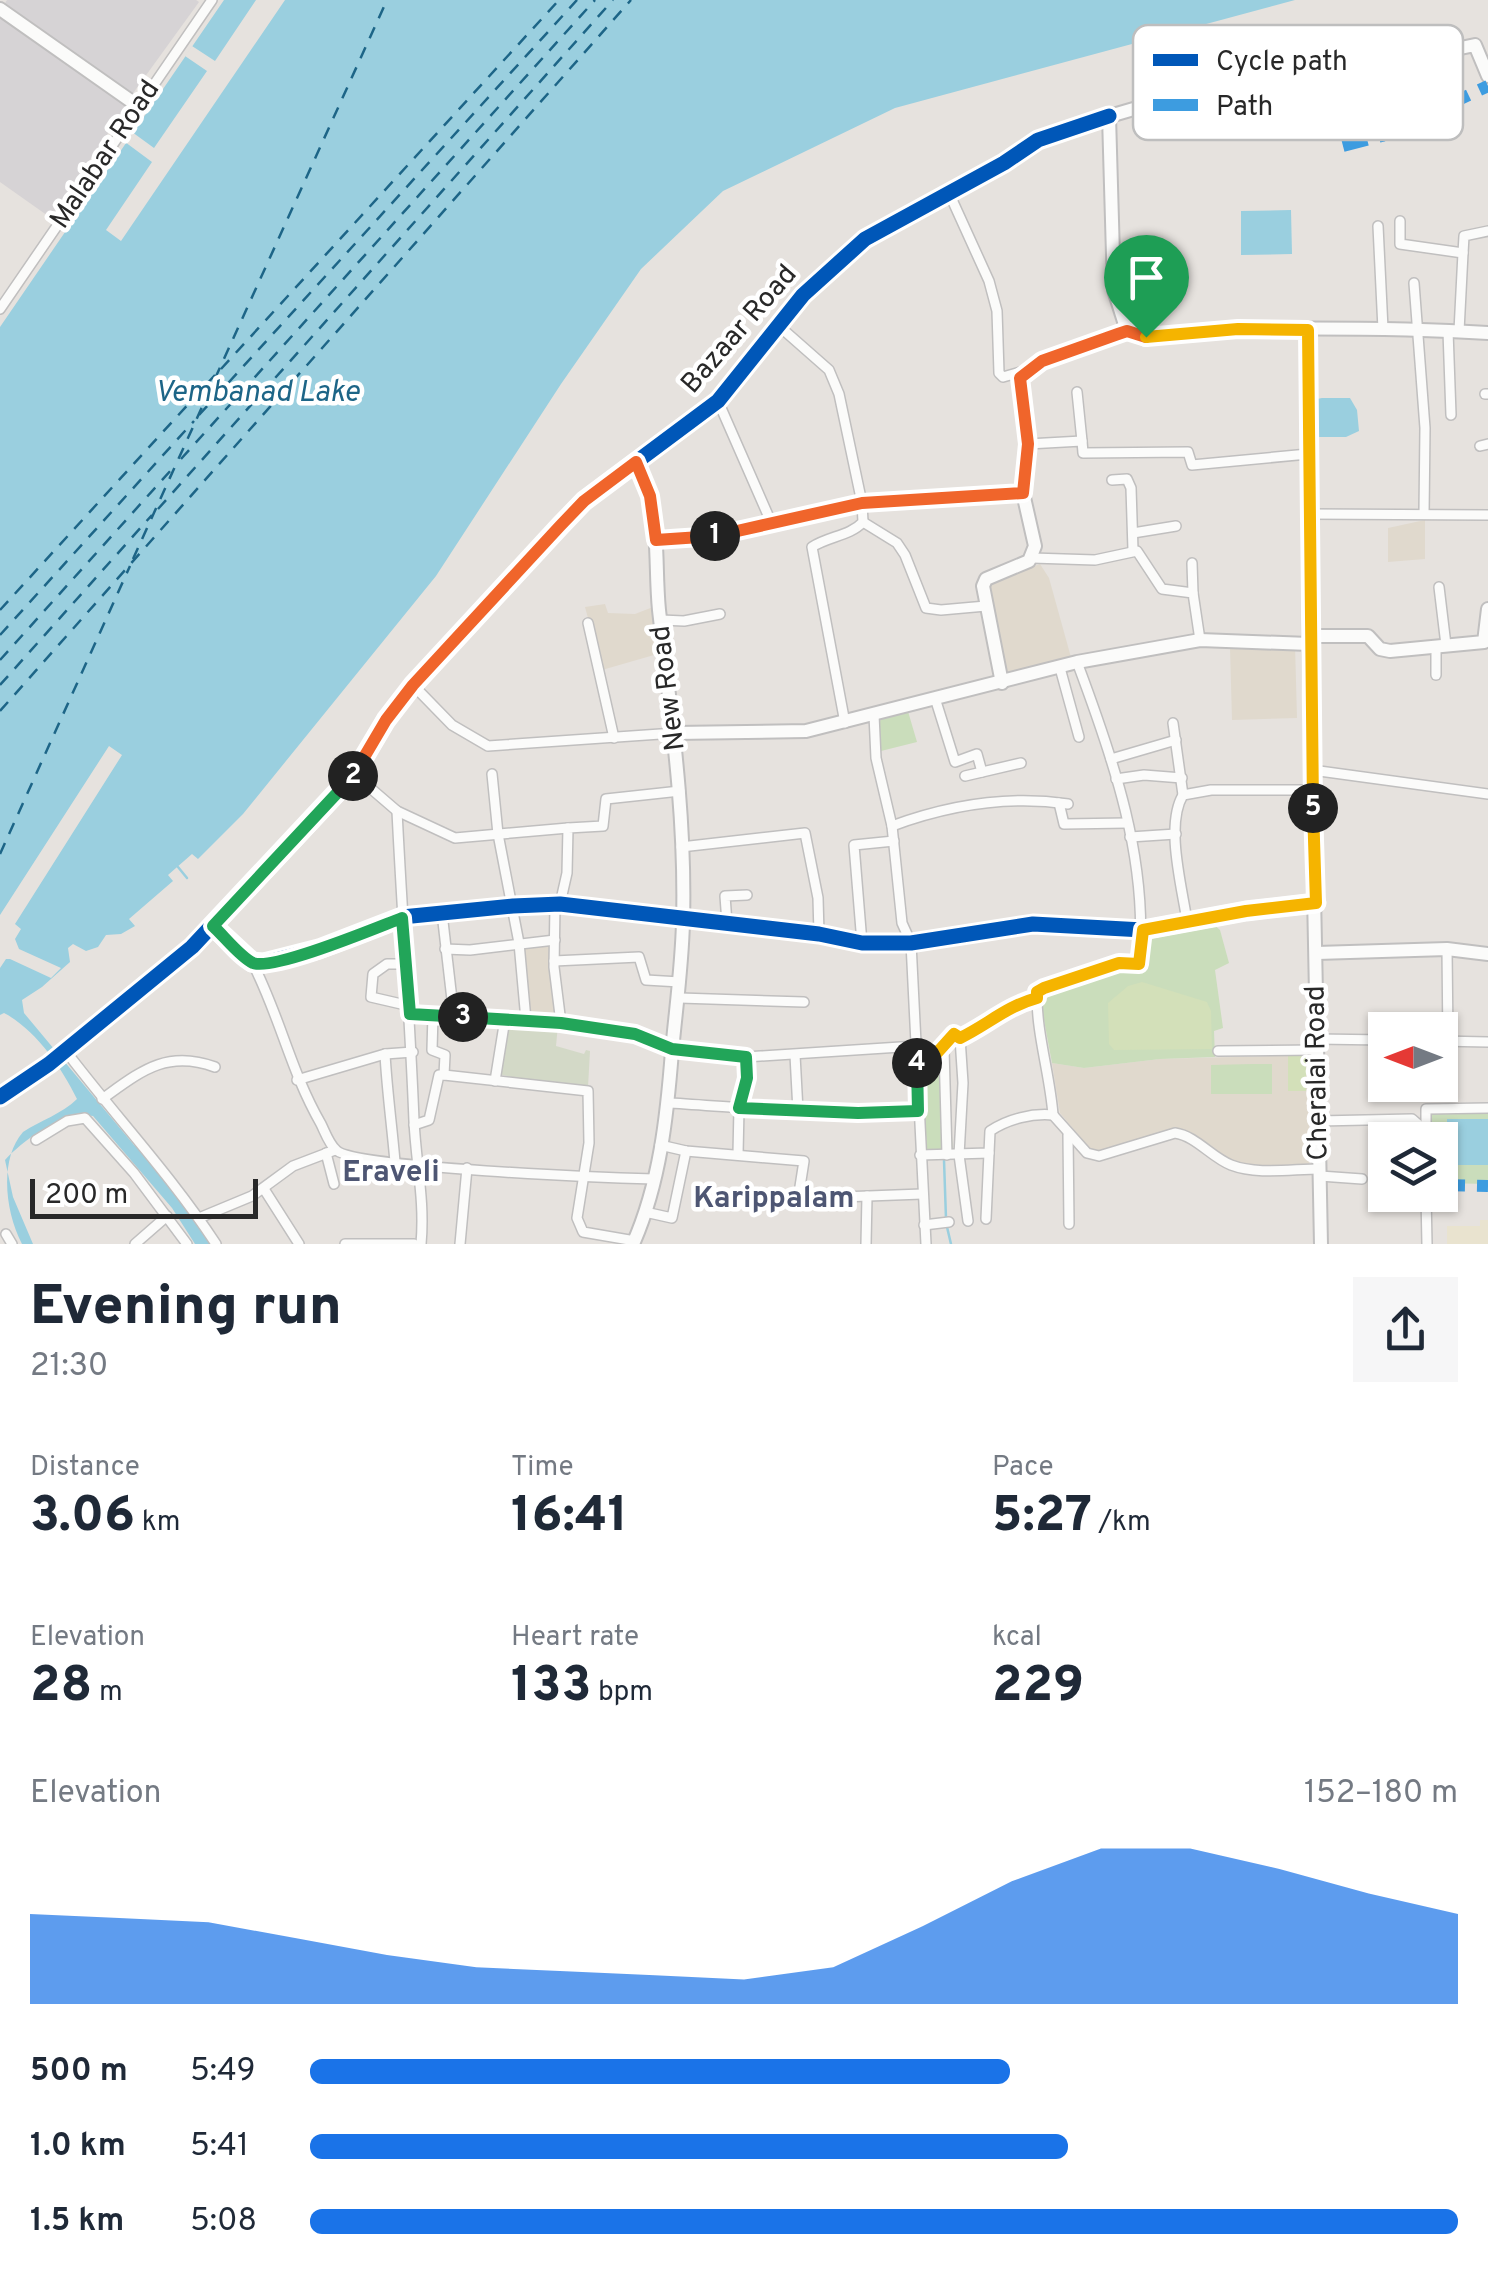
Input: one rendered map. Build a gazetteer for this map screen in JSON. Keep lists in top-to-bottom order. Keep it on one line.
{"streets":{"street":["Malabar Road","Bazaar Road","New Road","Cheralai Road"]},"crossings":[["Bazaar Road","New Road"]],"districts":["Eraveli","Karippalam"],"water":["Vembanad Lake"],"legend":["Cycle path","Path"],"scale_bar":"200 m","north":"left","page":{"pins":["1","2","5","3","4"],"scale":"200 m","heading":["Evening run","21:30"],"stats":[["Distance","3.06 km"],["Time","16:41"],["Pace","5:27 /km"],["Elevation","28 m"],["Heart rate","133 bpm"],["kcal","229"]],"chart":["Elevation","152–180 m"],"list":[{"name":"500 m","note":"5:49"},{"name":"1.0 km","note":"5:41"},{"name":"1.5 km","note":"5:08"}]}}
